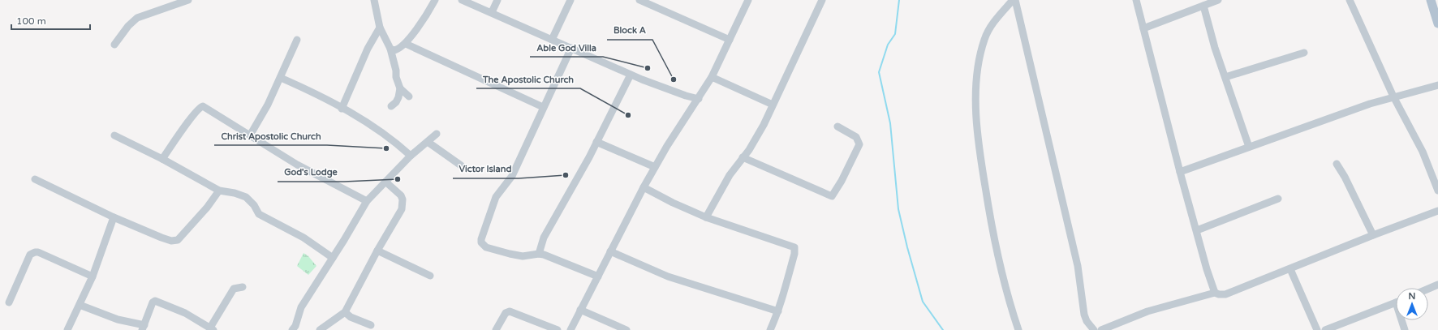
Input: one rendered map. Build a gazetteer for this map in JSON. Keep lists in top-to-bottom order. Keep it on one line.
{"places":["Able God Villa","Block A","The Apostolic Church","Christ Apostolic Church","Victor Island","God's Lodge"],"scale_bar":"100 m","north":"top"}
